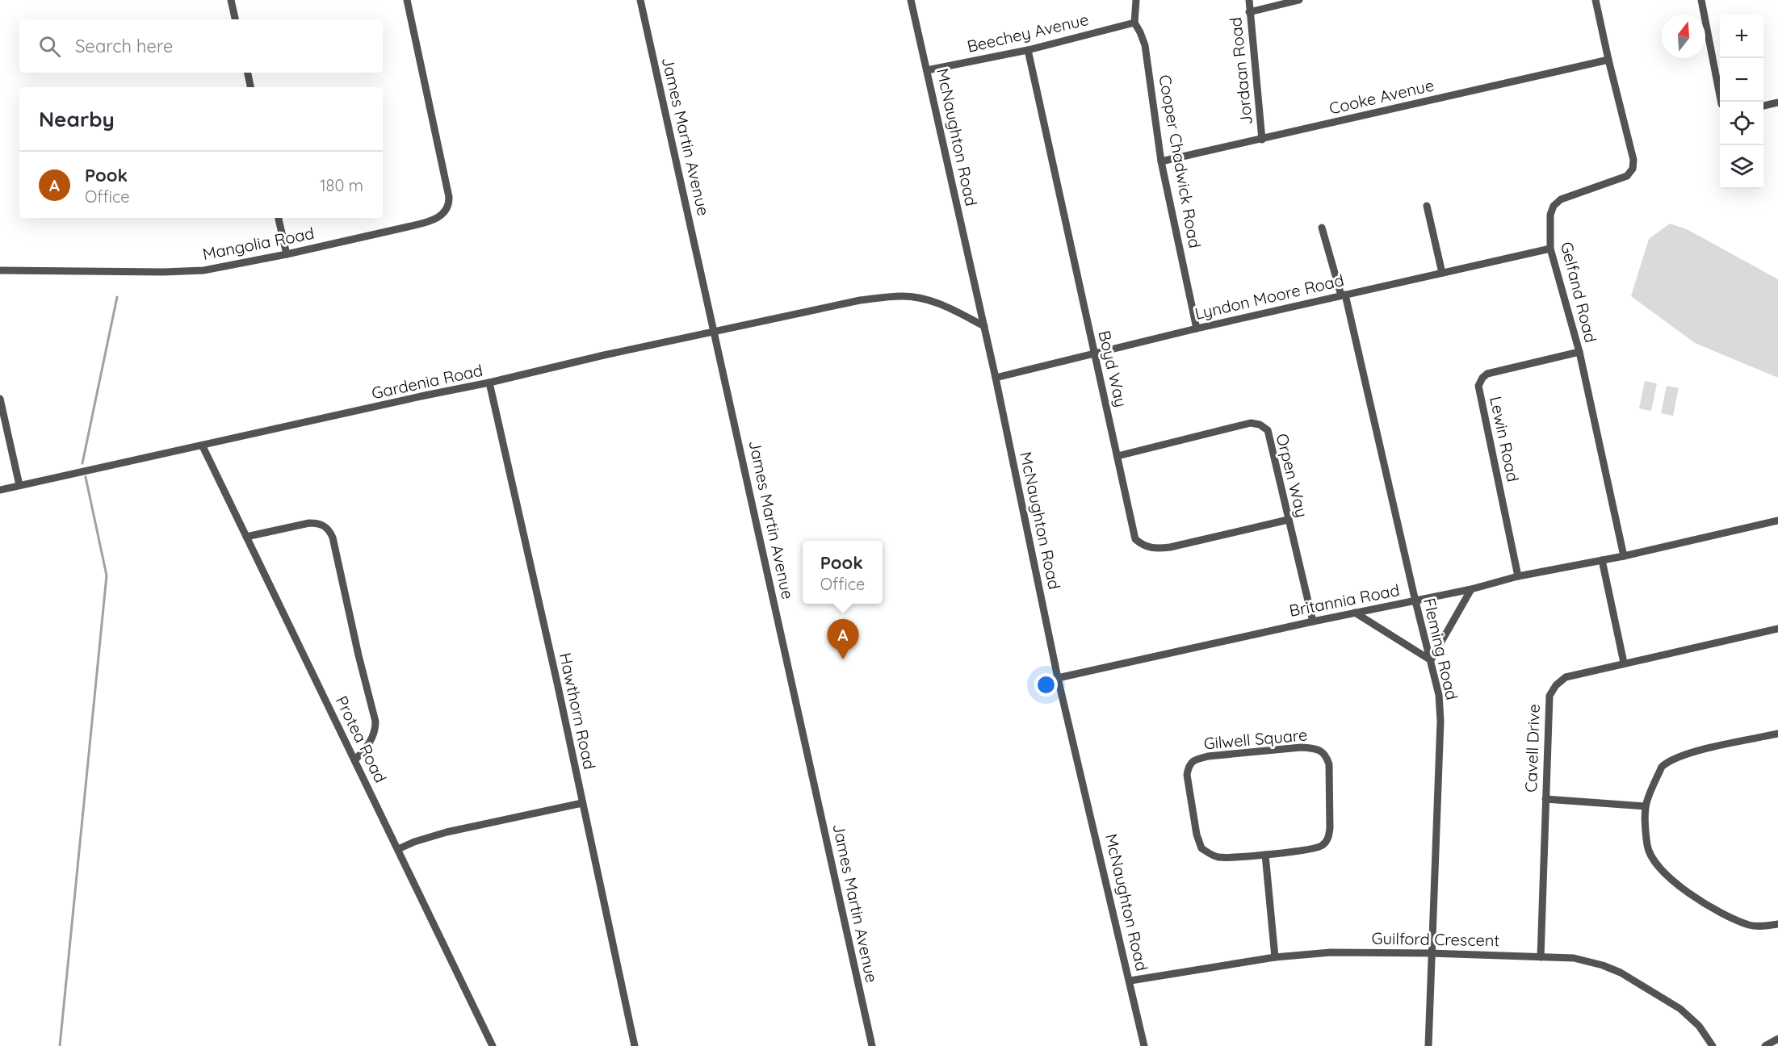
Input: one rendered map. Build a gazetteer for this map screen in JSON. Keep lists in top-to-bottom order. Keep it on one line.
{"streets":{"street":["Beechey Avenue","Jordaan Road","Cooke Avenue","James Martin Avenue","McNaughton Road","Cooper Chadwick Road","Mangolia Road","Gelfand Road","Lyndon Moore Road","Boyd Way","Gardenia Road","Lewin Road","Orpen Way","Britannia Road","Fleming Road","Hawthorn Road","Protea Road","Gilwell Square","Cavell Drive","Guilford Crescent"]},"crossings":[["Beechey Avenue","McNaughton Road"],["Beechey Avenue","Cooper Chadwick Road"],["Beechey Avenue","Boyd Way"],["Jordaan Road","Cooke Avenue"],["Cooke Avenue","Cooper Chadwick Road"],["Cooke Avenue","Gelfand Road"],["James Martin Avenue","Gardenia Road"],["McNaughton Road","Lyndon Moore Road"],["McNaughton Road","Gardenia Road"],["McNaughton Road","Britannia Road"],["McNaughton Road","Guilford Crescent"],["Cooper Chadwick Road","Lyndon Moore Road"],["Gelfand Road","Lyndon Moore Road"],["Gelfand Road","Lewin Road"],["Gelfand Road","Britannia Road"],["Lyndon Moore Road","Boyd Way"],["Lyndon Moore Road","Fleming Road"],["Boyd Way","Orpen Way"],["Gardenia Road","Hawthorn Road"],["Gardenia Road","Protea Road"],["Lewin Road","Britannia Road"],["Orpen Way","Britannia Road"],["Britannia Road","Fleming Road"],["Fleming Road","Guilford Crescent"],["Cavell Drive","Guilford Crescent"]],"north":"top","page":{"map_buttons":["+","−"],"search":"Search here","heading":"Nearby","list":[{"mark":"A","name":"Pook","note":"Office","value":"180 m"}],"popup":["Pook","Office"],"pins":"A"}}
